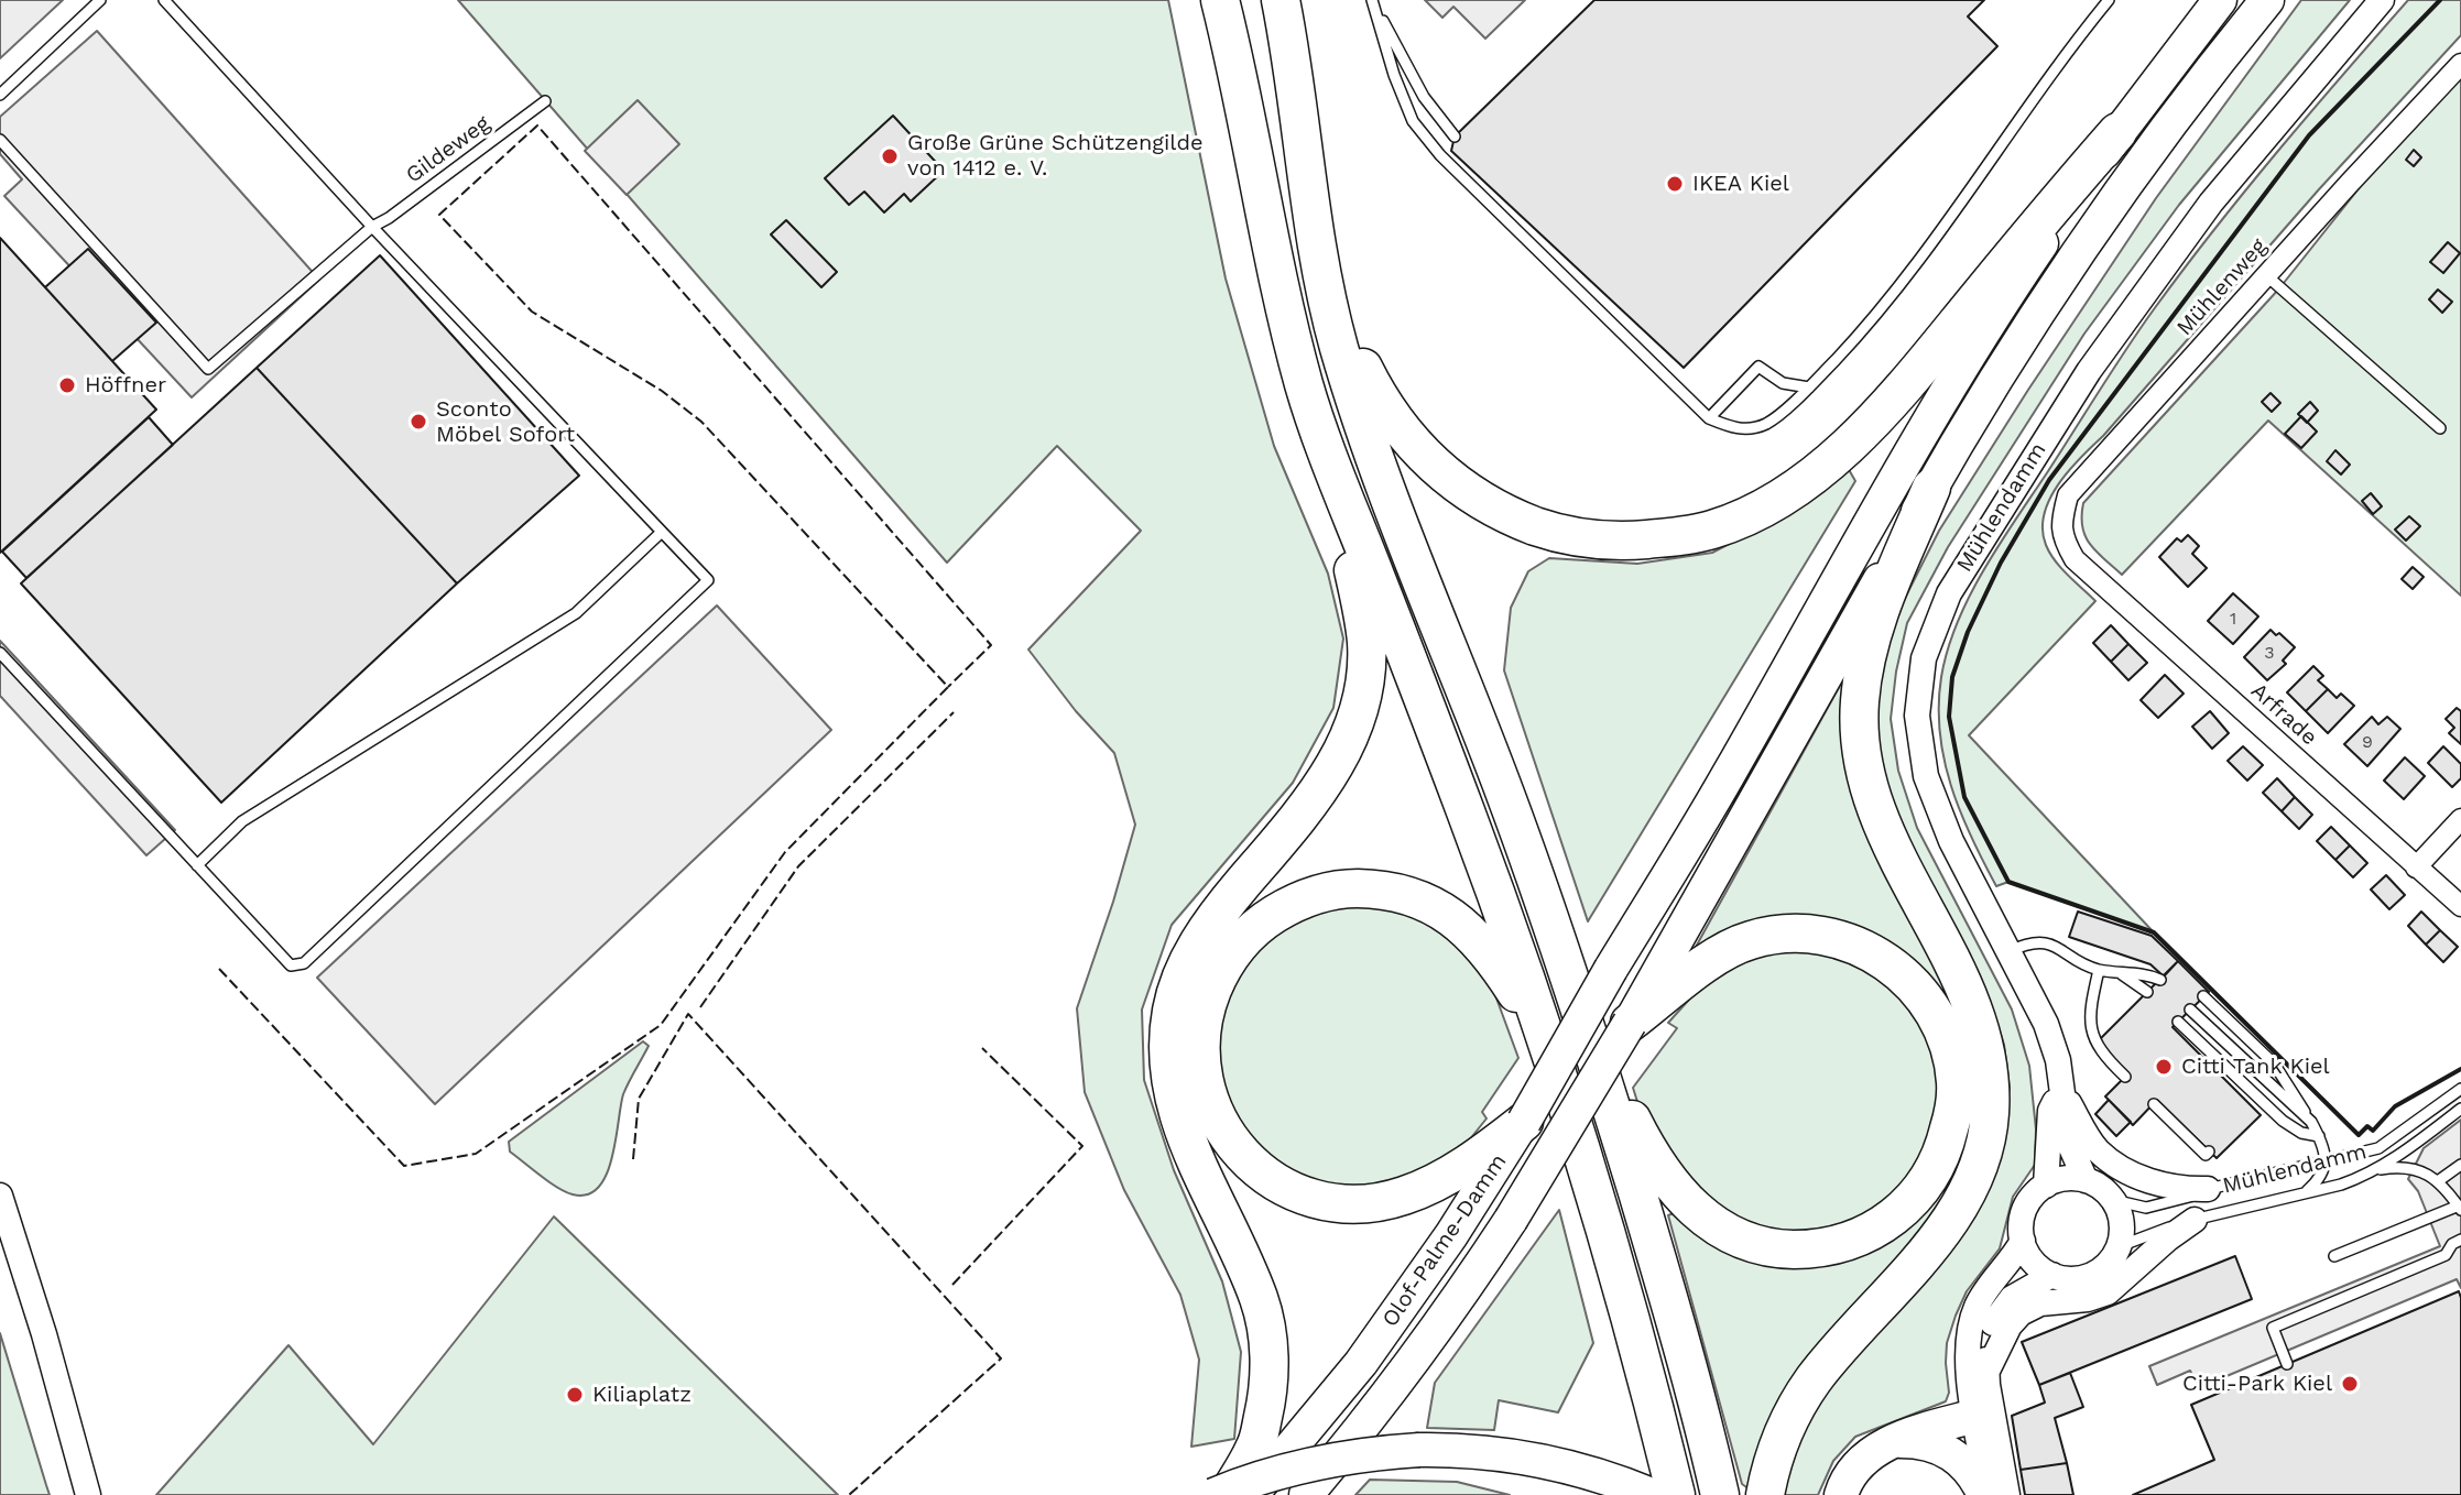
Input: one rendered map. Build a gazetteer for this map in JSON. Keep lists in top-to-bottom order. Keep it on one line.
{"streets":{"highway":["Olof-Palme-Damm"],"street":["Mühlenweg","Mühlendamm","Arfrade"],"lane":["Gildeweg"]},"crossings":[["Mühlenweg","Arfrade"]],"places":["Große Grüne Schützengilde von 1412 e. V.","IKEA Kiel","Höffner","Sconto Möbel Sofort","Citti Tank Kiel","Citti-Park Kiel","Kiliaplatz"],"house_numbers":["1","3","9"]}
